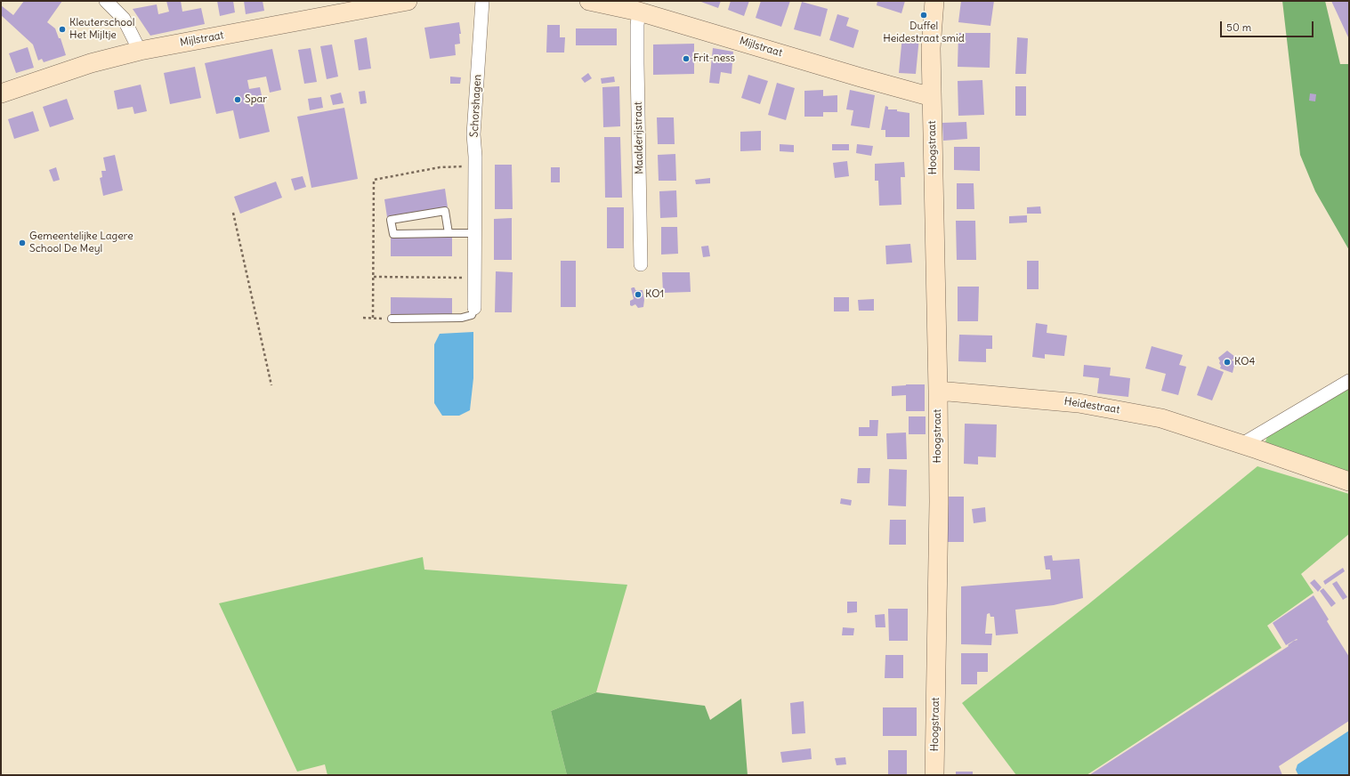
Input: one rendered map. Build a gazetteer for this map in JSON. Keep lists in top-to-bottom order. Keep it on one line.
{"streets":{"street":["Mijlstraat","Schorshagen","Maalderijstraat","Hoogstraat","Heidestraat"]},"crossings":[["Mijlstraat","Maalderijstraat"],["Mijlstraat","Hoogstraat"],["Hoogstraat","Heidestraat"]],"places":["Duffel Heidestraat smid","Kleuterschool Het Mijltje","Frit-ness","Spar","Gemeentelijke Lagere School De Meyl","KO1","KO4"],"scale_bar":"50 m"}
